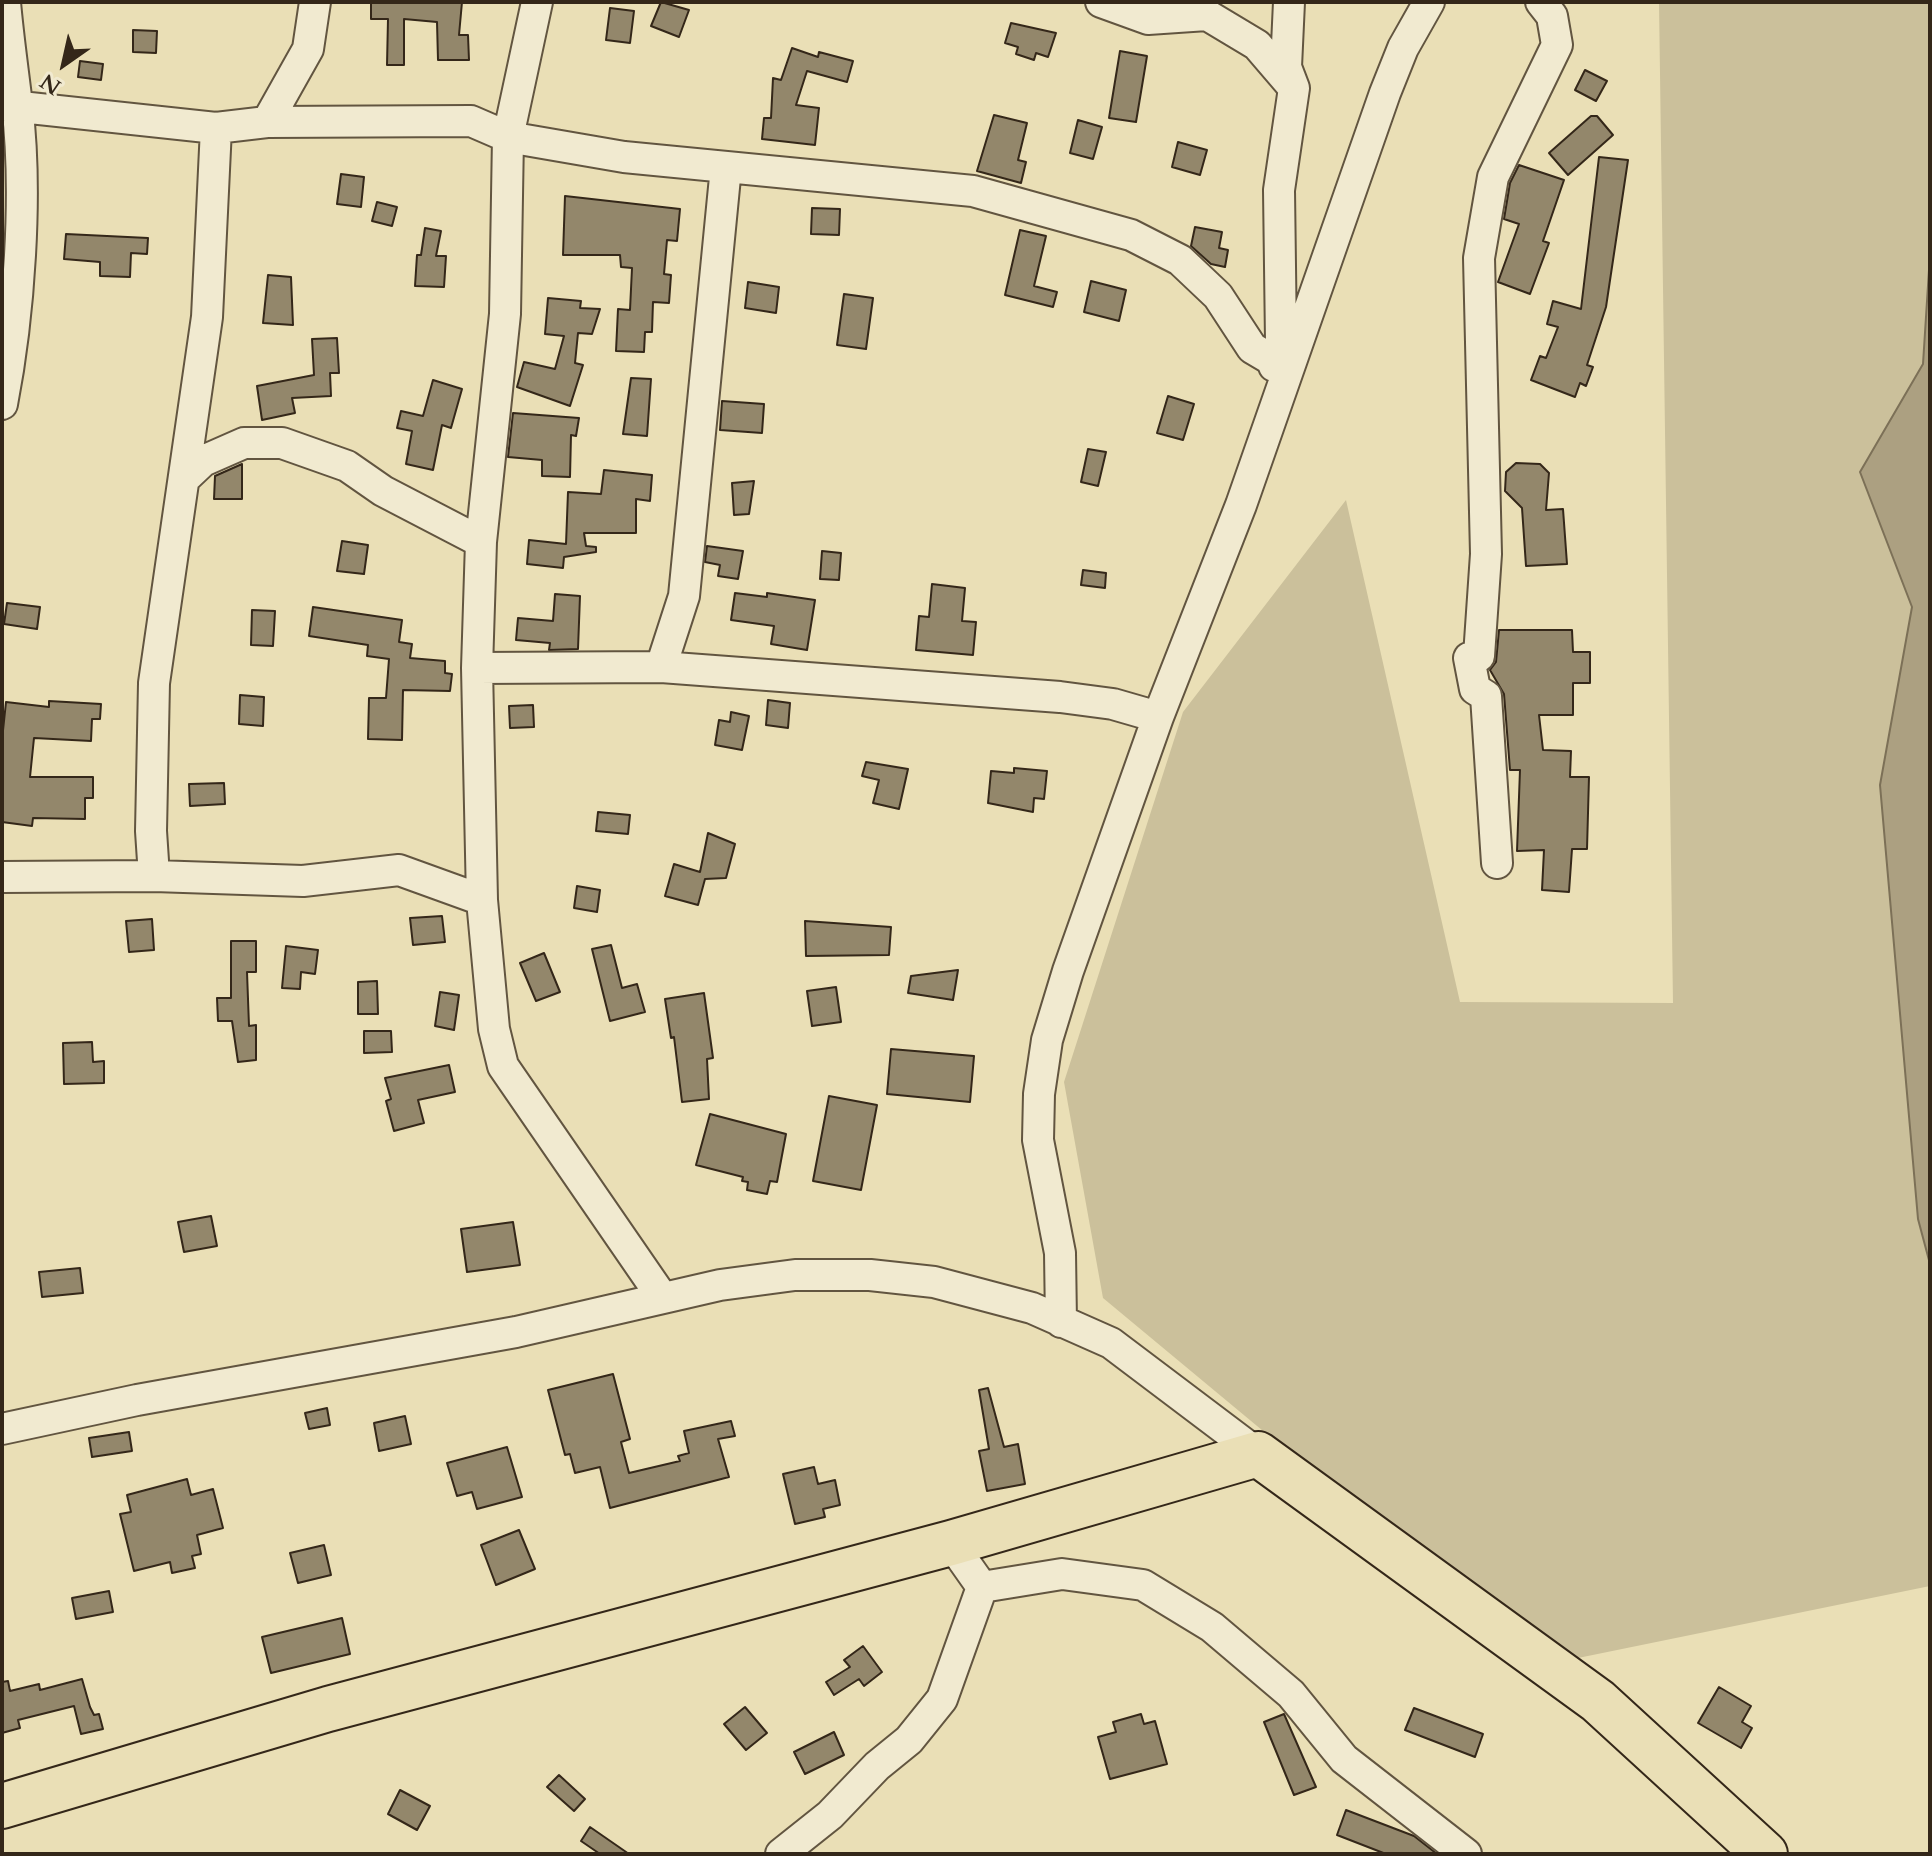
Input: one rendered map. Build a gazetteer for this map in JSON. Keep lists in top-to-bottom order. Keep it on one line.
{"north":"bottom left"}
